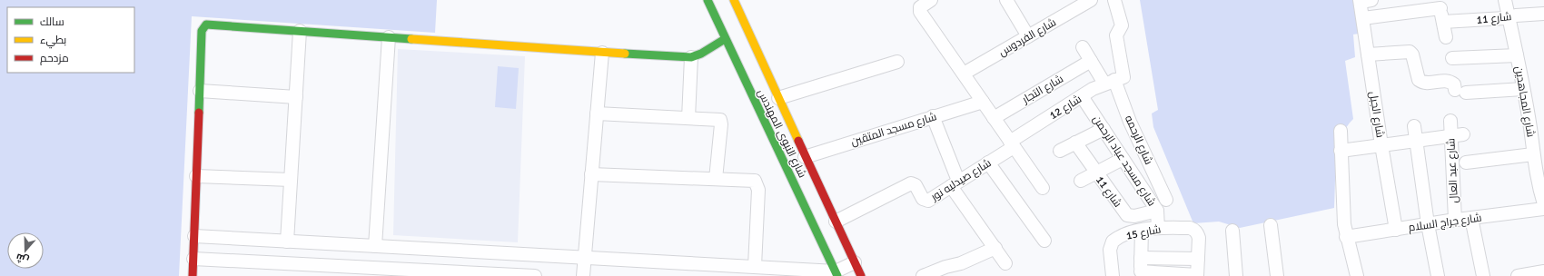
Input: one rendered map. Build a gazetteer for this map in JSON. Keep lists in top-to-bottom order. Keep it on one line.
{"streets":{"street":["شارع 11","شارع الفردوس","شارع التجار","شارع المجاهدين","شارع 12","شارع الجبل","شارع مسجد المتقين","شارع النبوى المهندس","شارع الرحمه","شارع مسجد عباد الرحمن","شارع عبد العال","شارع صيدليه نور","شارع جراج السلام","شارع 15"]},"crossings":[["شارع 11","شارع المجاهدين"],["شارع 11","شارع مسجد عباد الرحمن"],["شارع 12","شارع الرحمه"],["شارع 12","شارع مسجد عباد الرحمن"],["شارع 12","شارع صيدليه نور"],["شارع الجبل","شارع جراج السلام"],["شارع مسجد المتقين","شارع النبوى المهندس"],["شارع النبوى المهندس","شارع صيدليه نور"],["شارع مسجد عباد الرحمن","شارع 15"],["شارع عبد العال","شارع جراج السلام"]],"legend":["سالك","بطيء","مزدحم"],"north":"bottom"}
